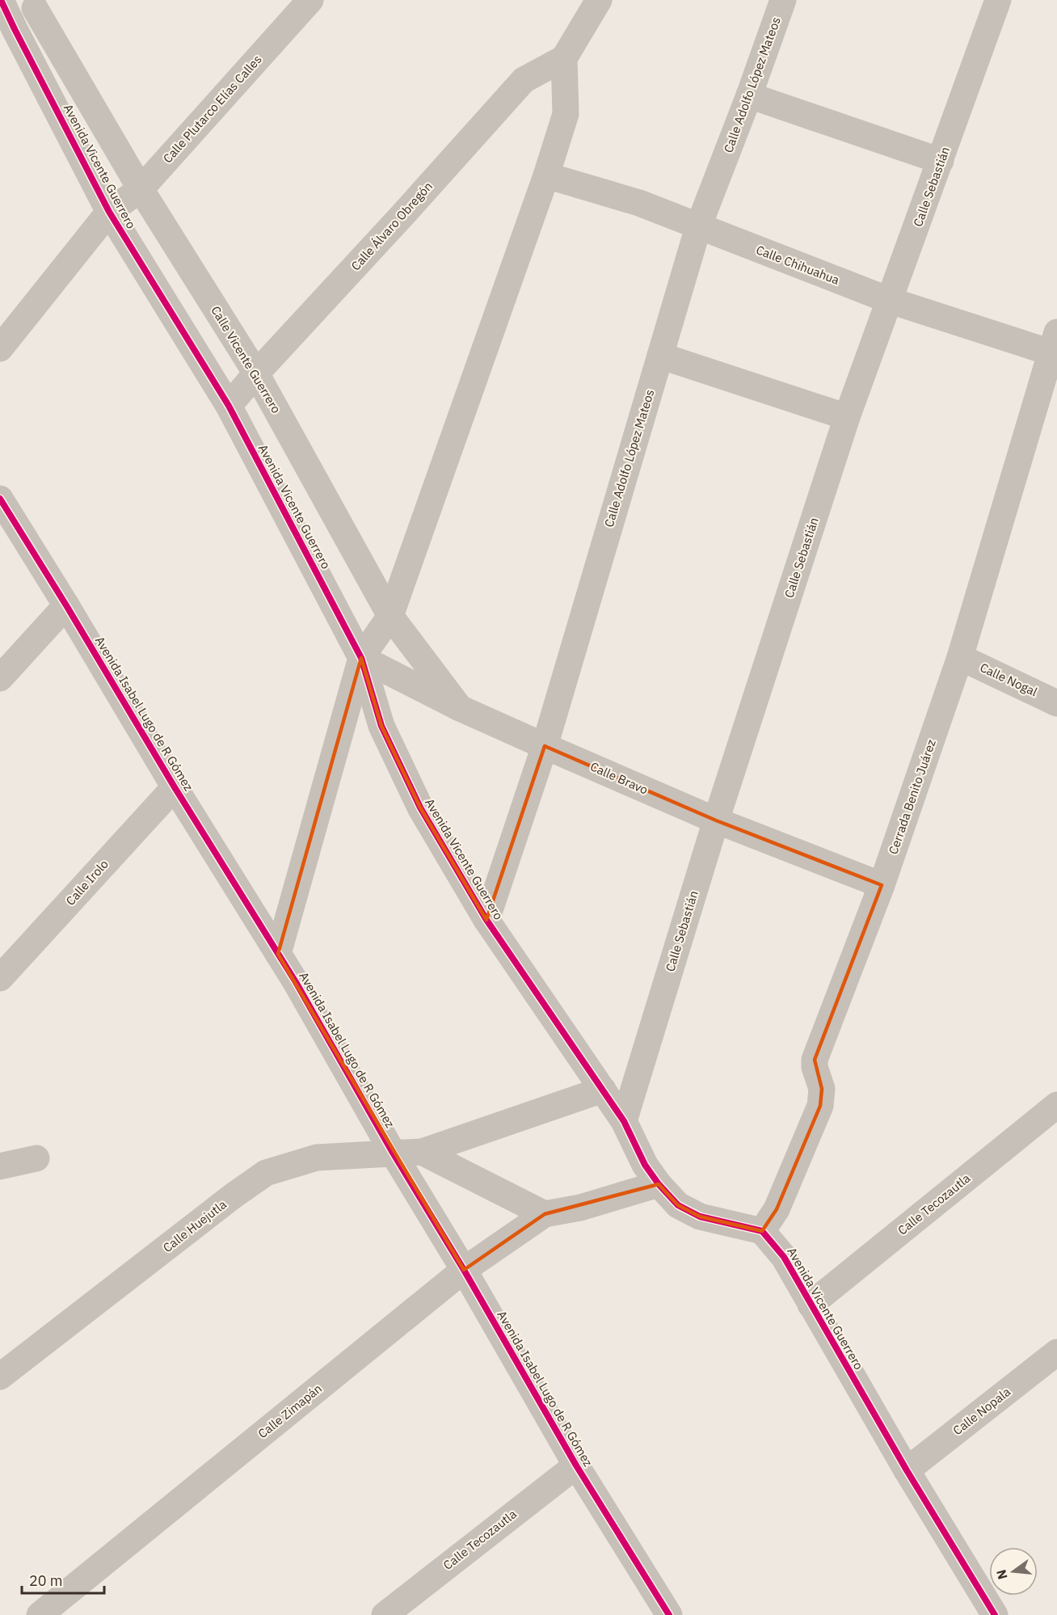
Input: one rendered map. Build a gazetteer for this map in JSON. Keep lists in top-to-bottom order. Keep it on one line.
{"streets":{"street":["Calle Adolfo López Mateos","Calle Plutarco Elías Calles","Avenida Vicente Guerrero","Calle Sebastián","Calle Álvaro Obregón","Calle Chihuahua","Calle Vicente Guerrero","Calle Nogal","Avenida Isabel Lugo de R Gómez","Calle Bravo","Cerrada Benito Juárez","Calle Irolo","Calle Tecozautla","Calle Huejutla","Calle Zimapán","Calle Nopala"]},"crossings":[["Calle Adolfo López Mateos","Avenida Vicente Guerrero"],["Calle Adolfo López Mateos","Calle Chihuahua"],["Calle Adolfo López Mateos","Calle Bravo"],["Calle Plutarco Elías Calles","Avenida Vicente Guerrero"],["Calle Plutarco Elías Calles","Calle Vicente Guerrero"],["Avenida Vicente Guerrero","Calle Sebastián"],["Avenida Vicente Guerrero","Calle Álvaro Obregón"],["Avenida Vicente Guerrero","Calle Bravo"],["Avenida Vicente Guerrero","Cerrada Benito Juárez"],["Avenida Vicente Guerrero","Calle Tecozautla"],["Avenida Vicente Guerrero","Calle Huejutla"],["Avenida Vicente Guerrero","Calle Nopala"],["Calle Sebastián","Calle Chihuahua"],["Calle Sebastián","Calle Bravo"],["Calle Álvaro Obregón","Calle Vicente Guerrero"],["Calle Chihuahua","Cerrada Benito Juárez"],["Calle Vicente Guerrero","Calle Bravo"],["Calle Nogal","Cerrada Benito Juárez"],["Avenida Isabel Lugo de R Gómez","Calle Irolo"],["Avenida Isabel Lugo de R Gómez","Calle Tecozautla"],["Avenida Isabel Lugo de R Gómez","Calle Huejutla"],["Avenida Isabel Lugo de R Gómez","Calle Zimapán"],["Calle Bravo","Cerrada Benito Juárez"],["Calle Huejutla","Calle Zimapán"]],"scale_bar":"20 m","north":"left"}
